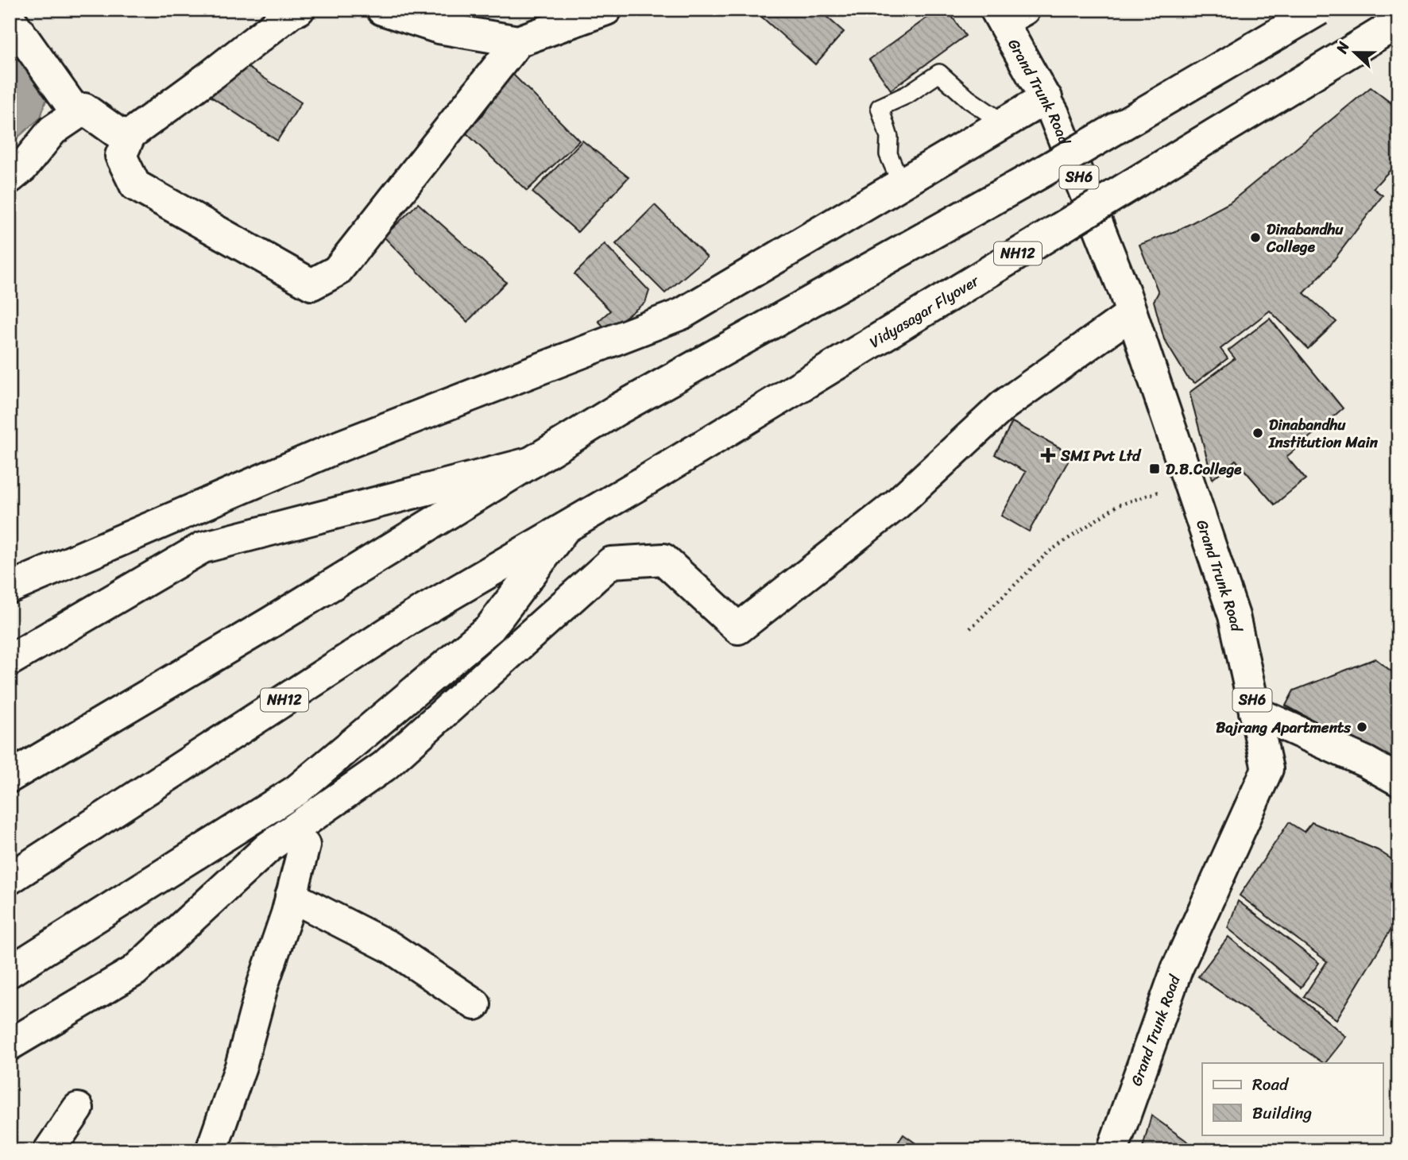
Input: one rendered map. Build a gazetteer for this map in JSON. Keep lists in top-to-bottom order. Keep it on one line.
{"streets":{"main road":["Grand Trunk Road","SH6","NH12","Vidyasagar Flyover"]},"crossings":[["NH12","Vidyasagar Flyover"]],"places":{"other":["Dinabandhu College","Dinabandhu Institution Main","Bajrang Apartments"],"health":["SMI Pvt Ltd"],"transit":["D.B.College"]},"legend":["Road","Building"],"north":"left"}
